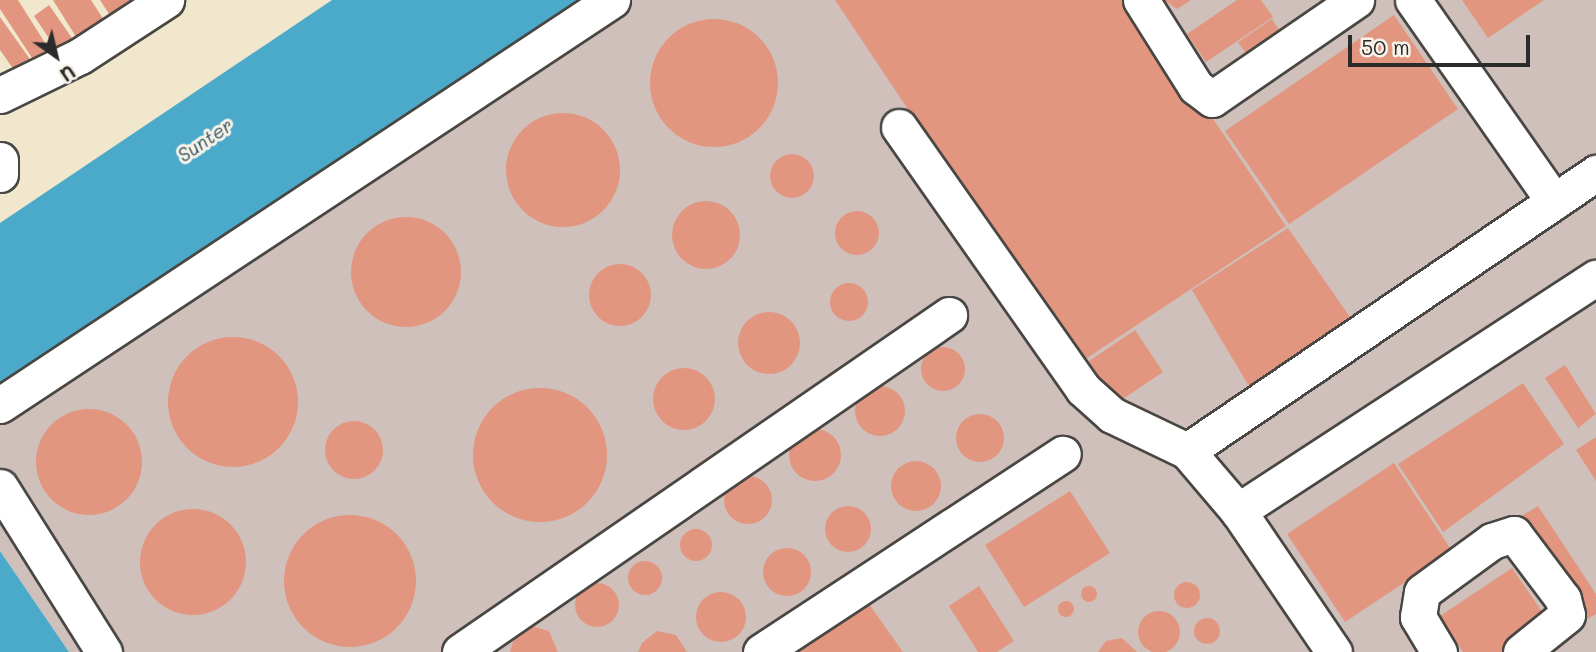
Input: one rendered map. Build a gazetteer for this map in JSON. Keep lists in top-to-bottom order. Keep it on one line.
{"water":["Sunter"],"scale_bar":"50 m","north":"bottom right"}
